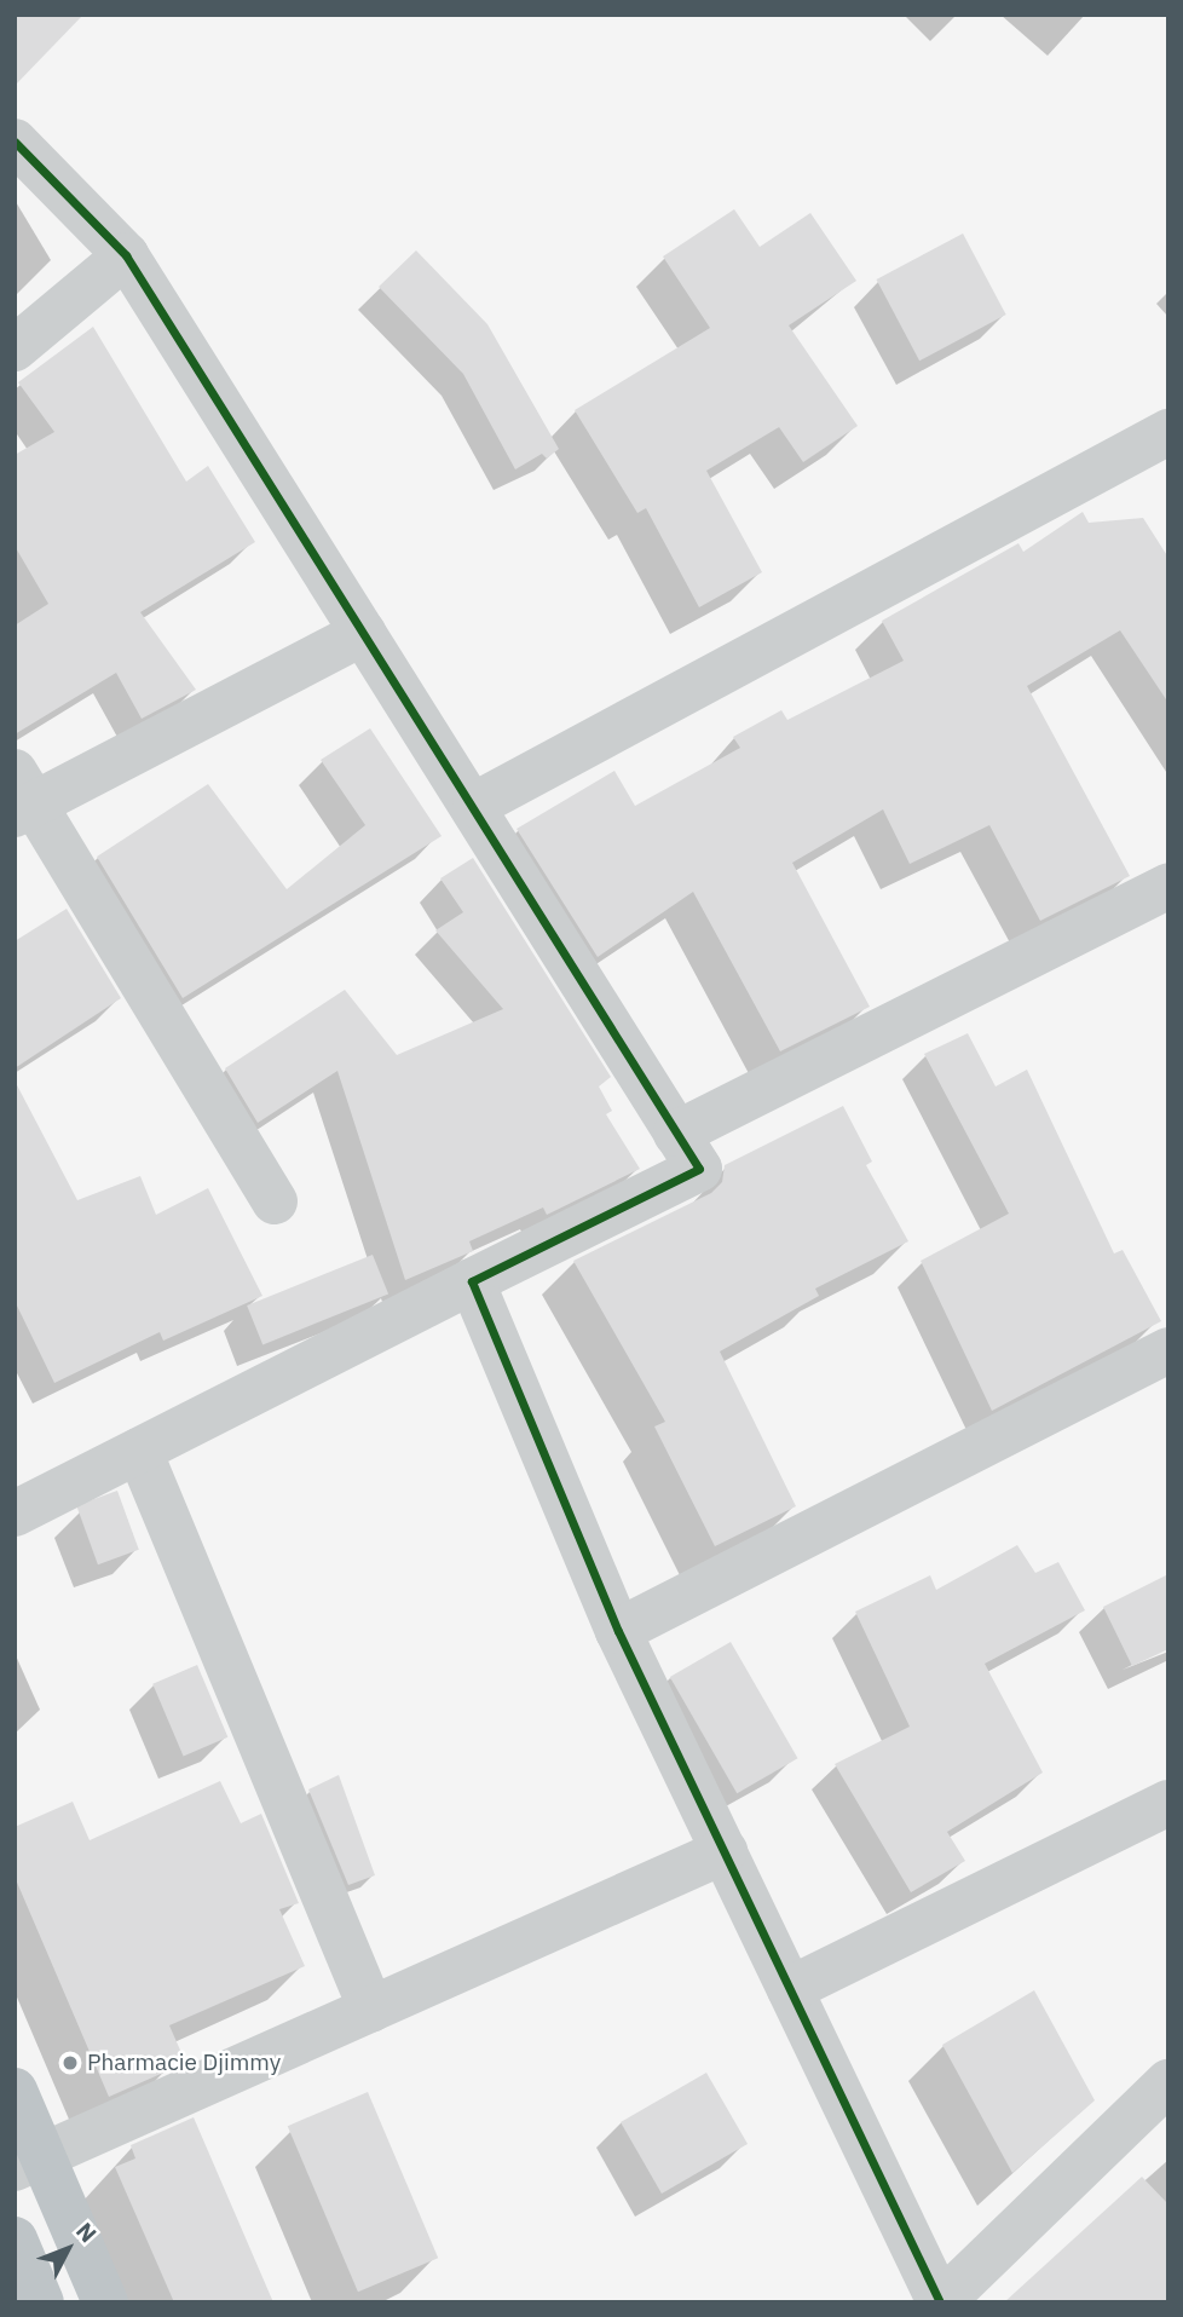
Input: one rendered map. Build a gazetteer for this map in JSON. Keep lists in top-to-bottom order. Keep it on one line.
{"places":["Pharmacie Djimmy"],"north":"top right"}
